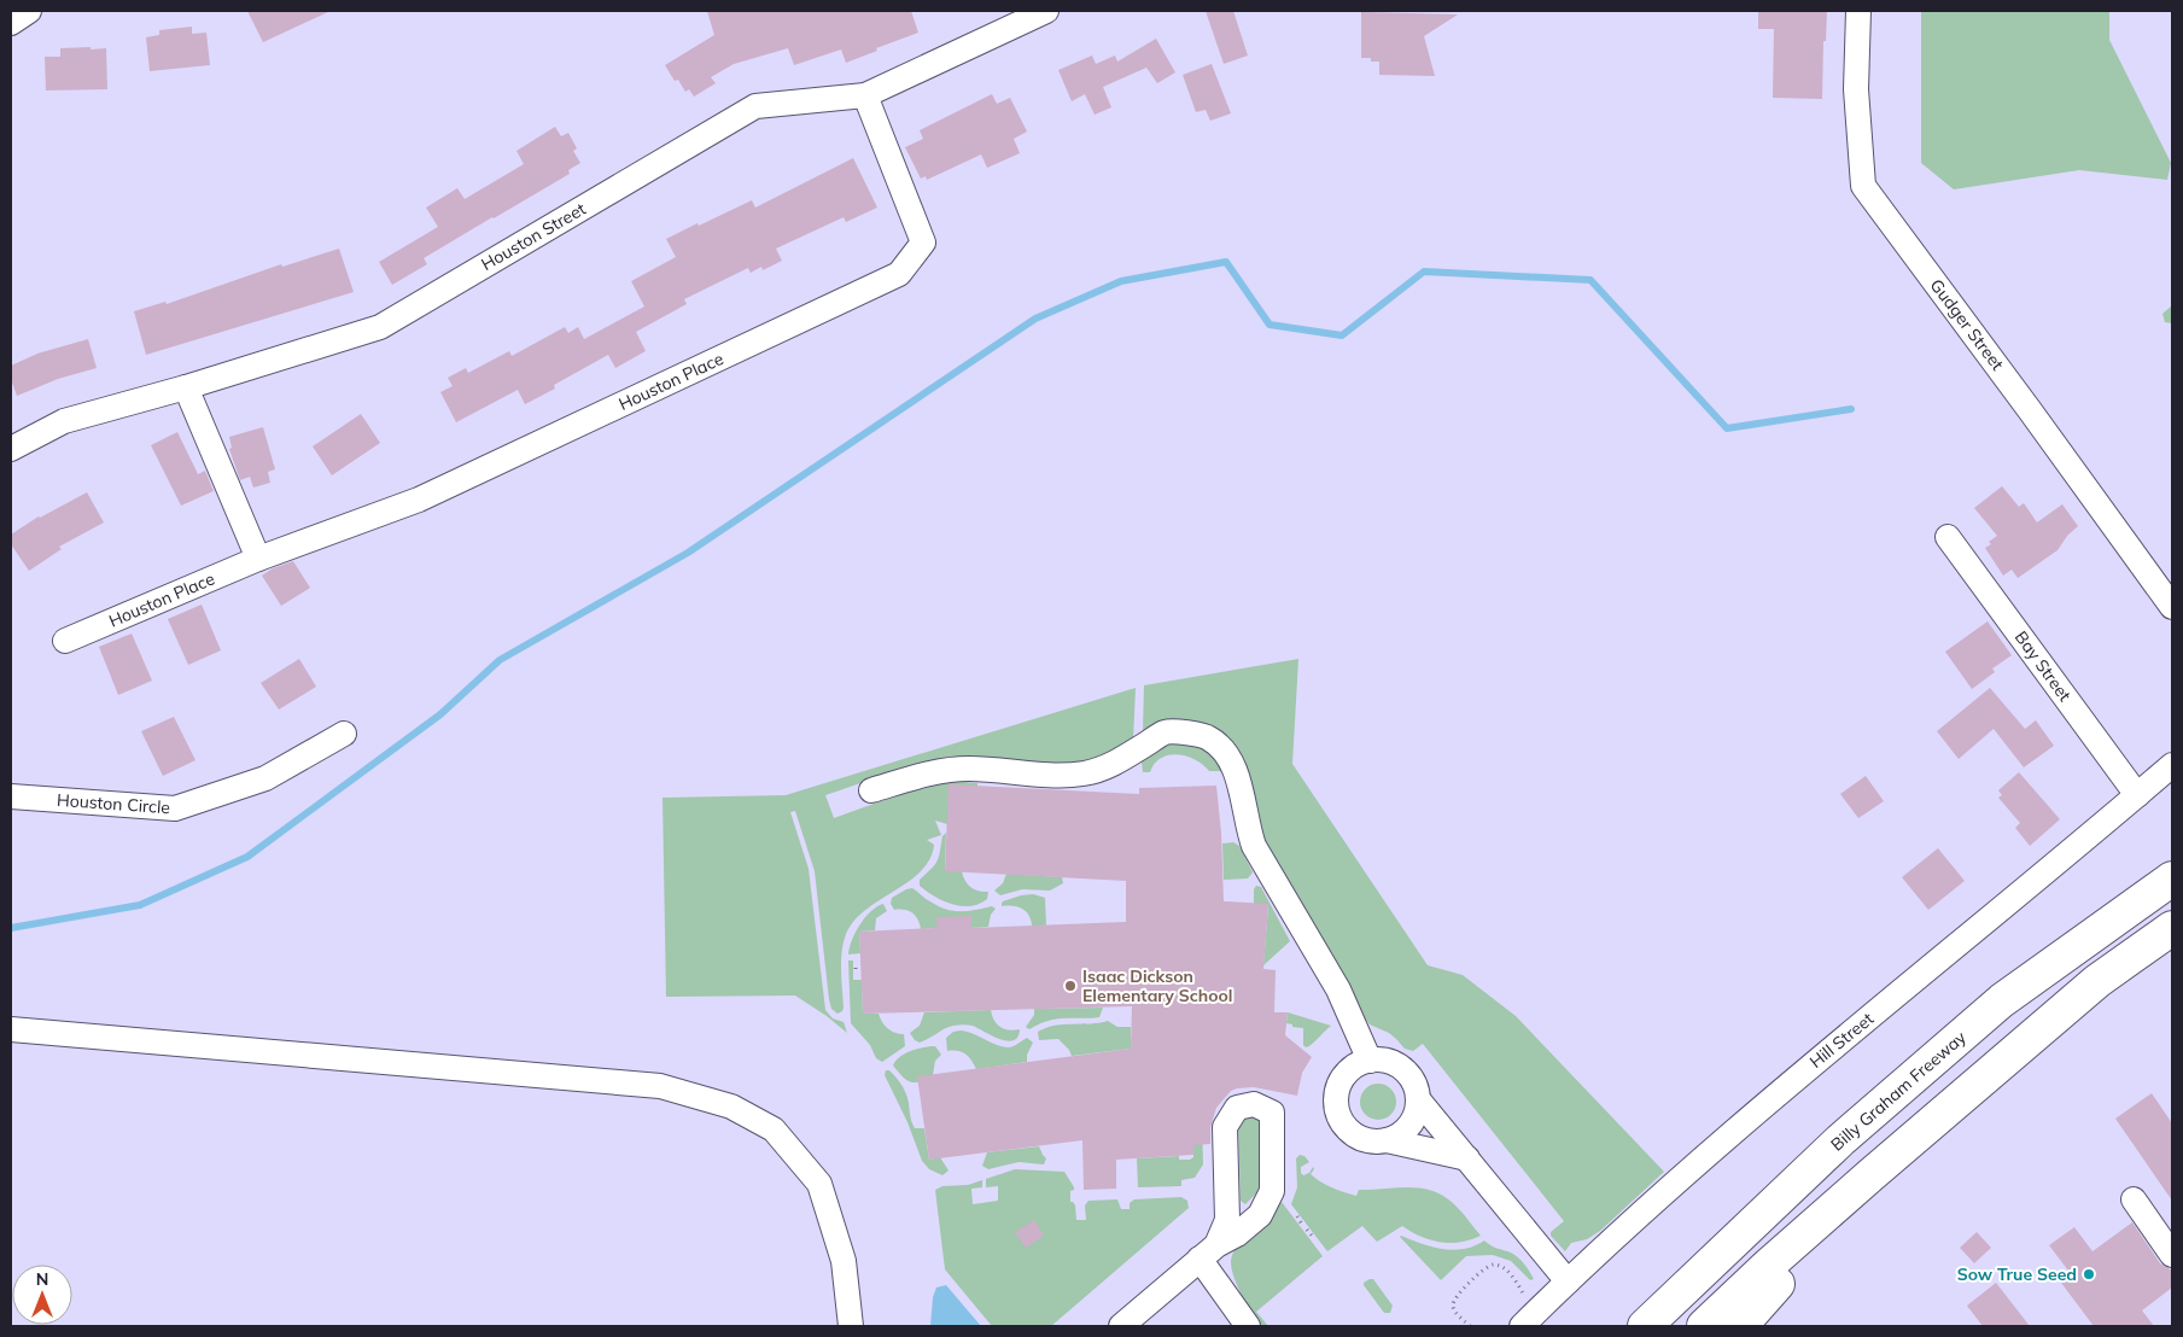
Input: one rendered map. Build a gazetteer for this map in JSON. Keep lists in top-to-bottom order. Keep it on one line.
{"streets":{"highway":["Billy Graham Freeway"],"street":["Houston Street","Gudger Street","Houston Place","Bay Street","Houston Circle","Hill Street"]},"crossings":[["Houston Street","Houston Place"],["Bay Street","Hill Street"]],"places":["Isaac Dickson Elementary School","Sow True Seed"],"north":"top"}
